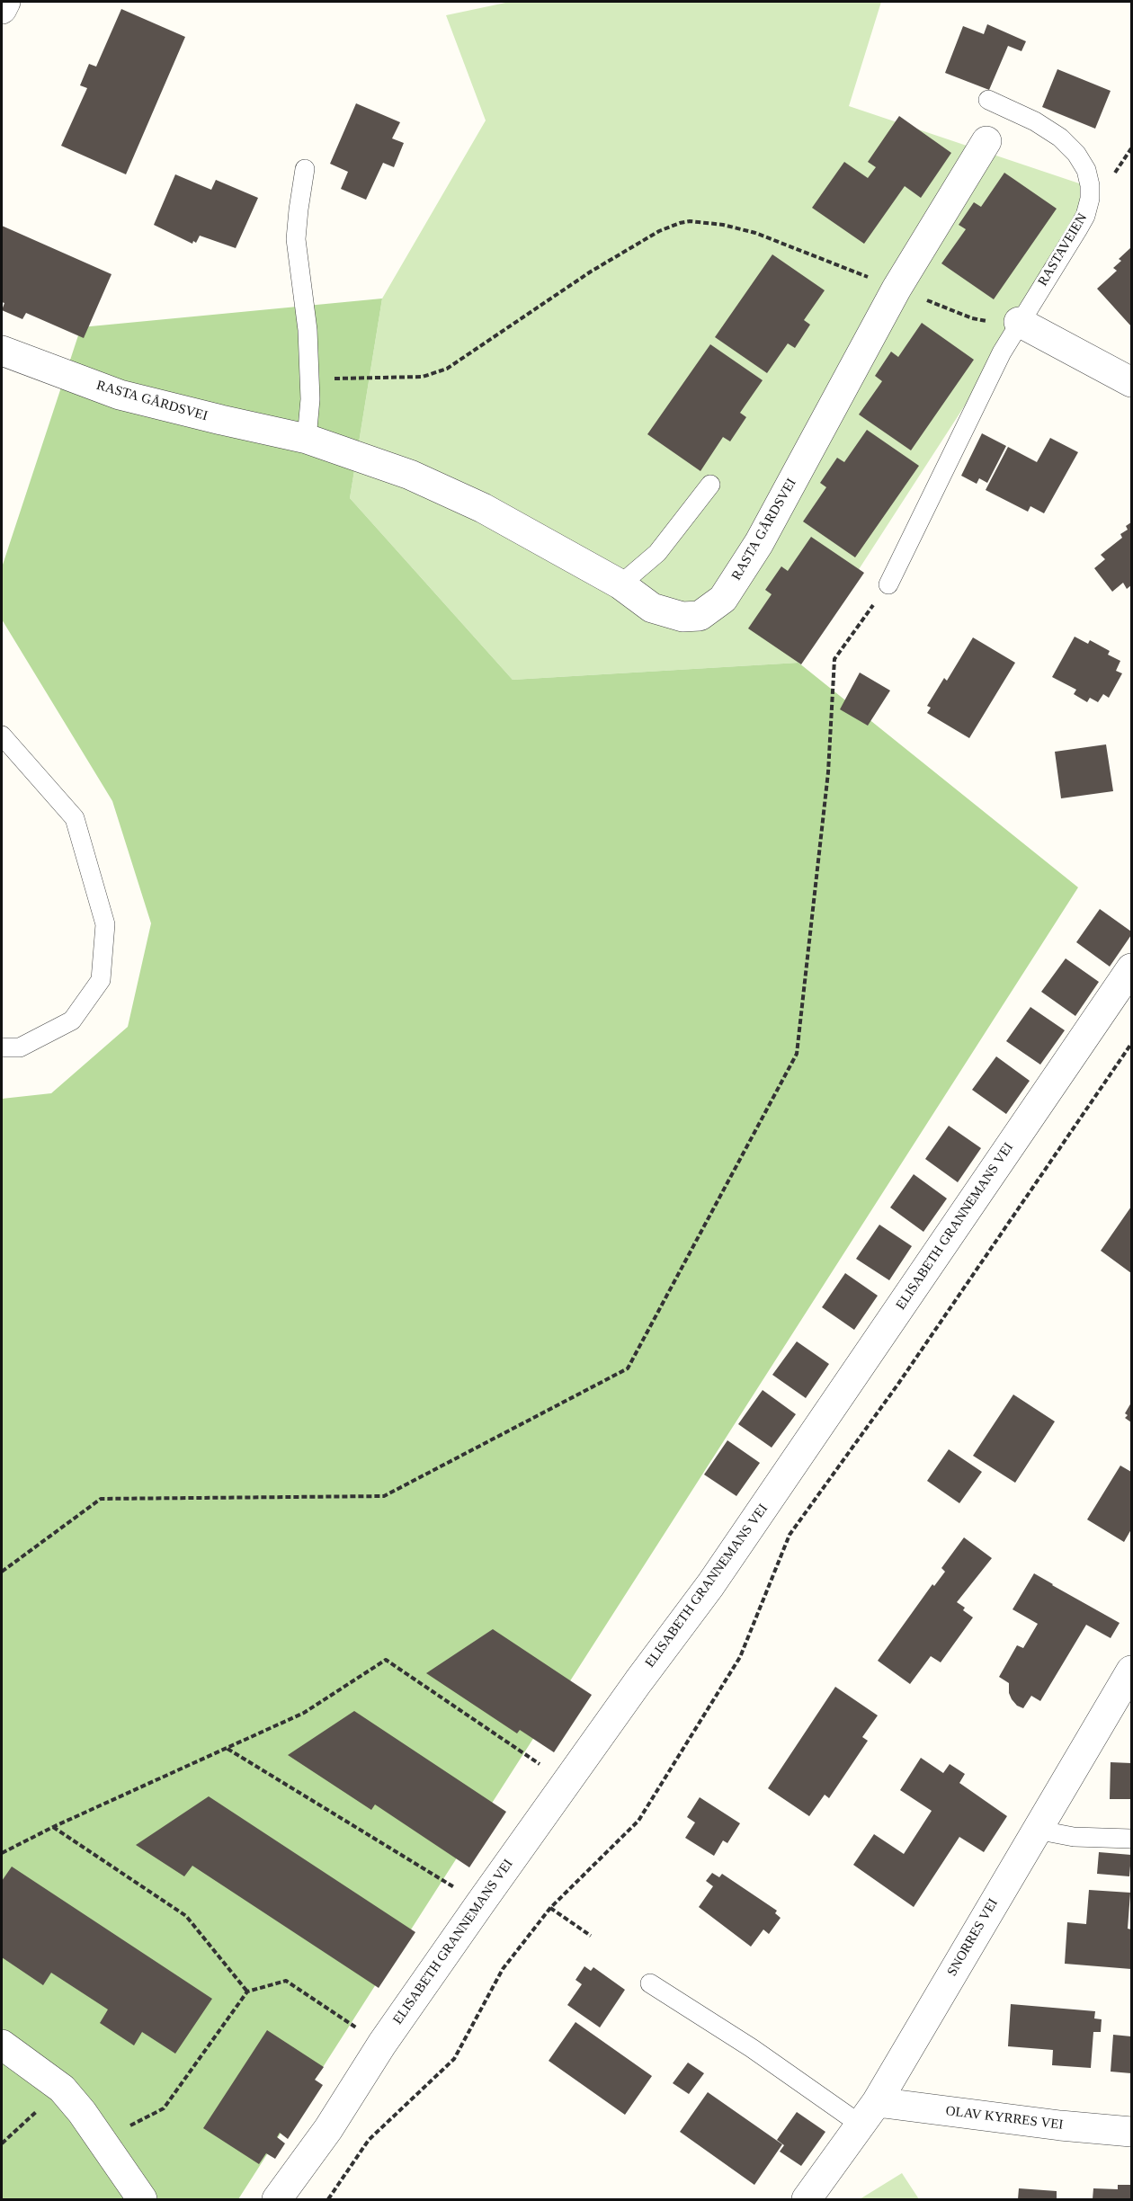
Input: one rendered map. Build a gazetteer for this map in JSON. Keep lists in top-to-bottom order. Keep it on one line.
{"streets":{"street":["RASTA GÅRDSVEI","ELISABETH GRANNEMANS VEI","SNORRES VEI","OLAV KYRRES VEI"],"lane":["RASTAVEIEN"]},"crossings":[["SNORRES VEI","OLAV KYRRES VEI"]]}
